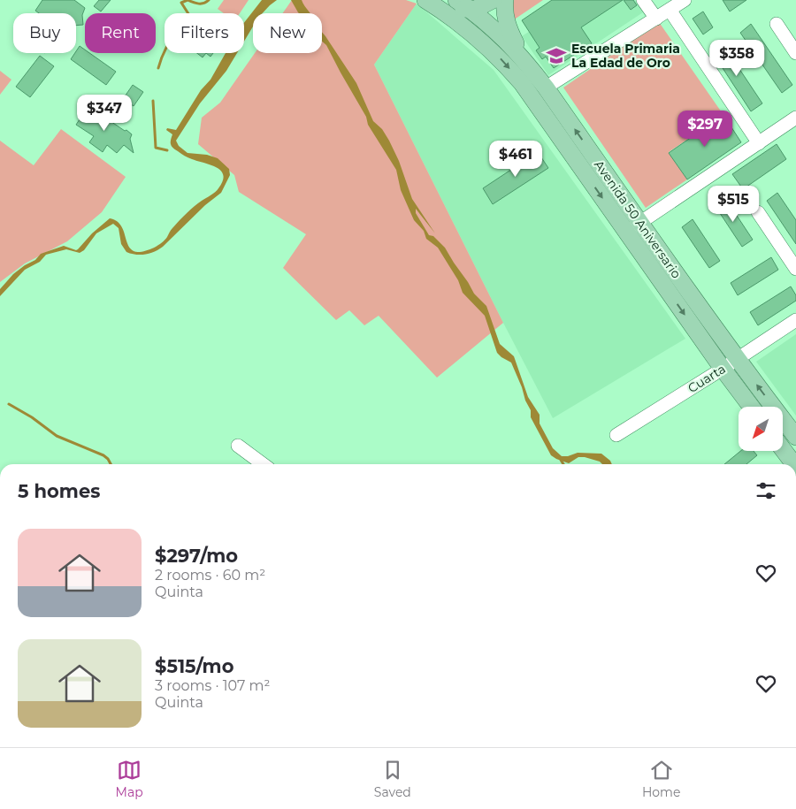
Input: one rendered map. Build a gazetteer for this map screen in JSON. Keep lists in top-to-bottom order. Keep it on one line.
{"streets":{"main road":["Avenida 50 Aniversario"],"street":["Cuarta"]},"crossings":[["Avenida 50 Aniversario","Cuarta"]],"places":{"school or university":["Escuela Primaria La Edad de Oro"]},"north":"bottom left","page":{"chip":["Buy","Rent","Filters","New"],"price":["$358","$347","$297","$461","$515"],"heading":"5 homes","list":[{"name":"$297/mo","note":"2 rooms · 60 m² · Quinta"},{"name":"$515/mo","note":"3 rooms · 107 m² · Quinta"}],"tabs":["Map","Saved","Home"]}}
